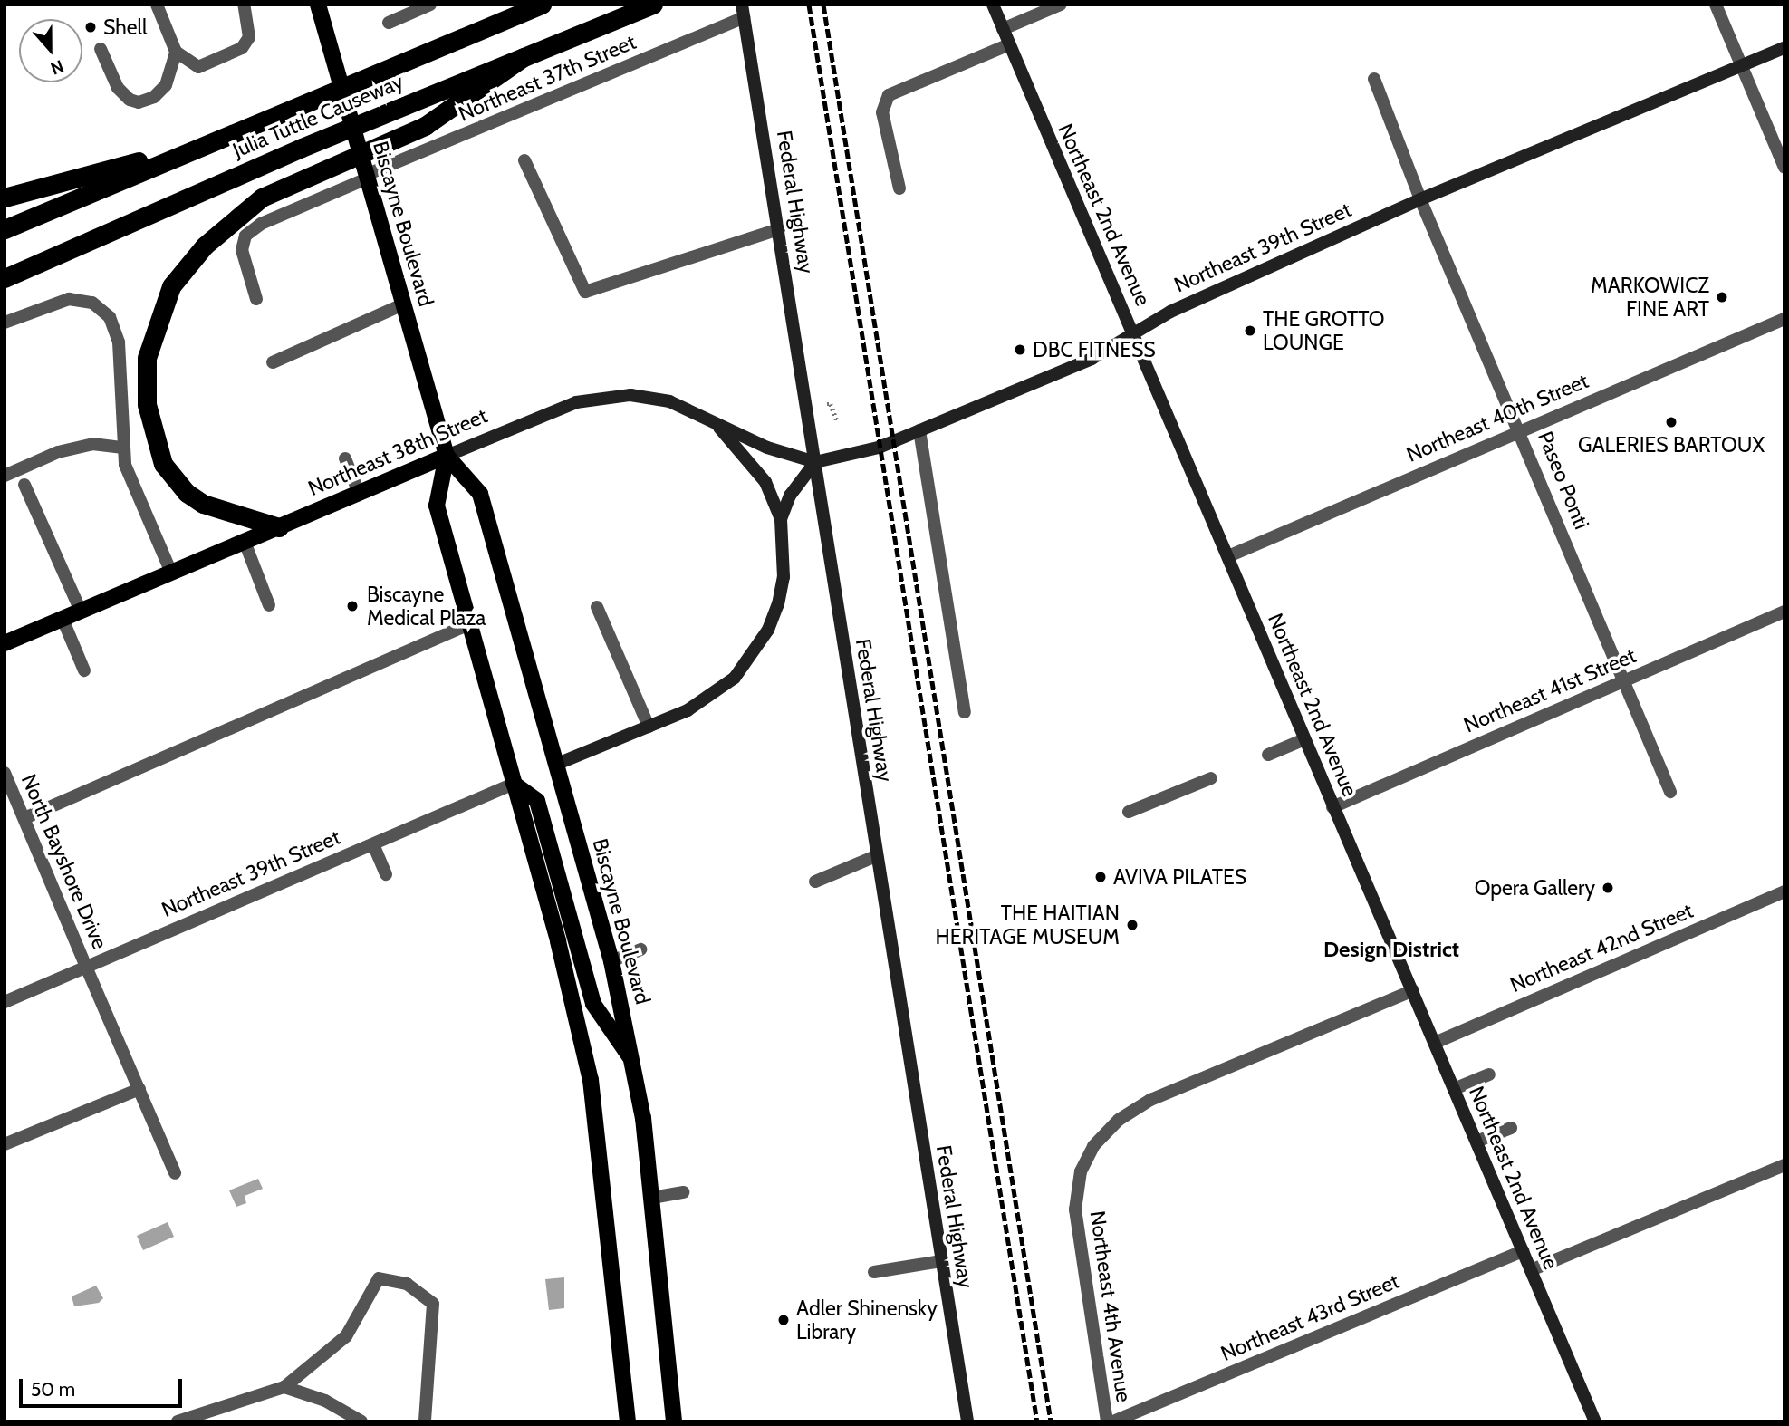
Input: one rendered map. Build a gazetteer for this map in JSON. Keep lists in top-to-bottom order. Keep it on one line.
{"streets":{"highway":["Julia Tuttle Causeway"],"main road":["Federal Highway","Northeast 2nd Avenue","Biscayne Boulevard","Northeast 39th Street","Northeast 38th Street"],"street":["Northeast 37th Street","Northeast 40th Street","Paseo Ponti","Northeast 41st Street","North Bayshore Drive","Northeast 42nd Street","Northeast 4th Avenue","Northeast 43rd Street"]},"crossings":[["Northeast 37th Street","Federal Highway"],["Northeast 37th Street","Biscayne Boulevard"],["Federal Highway","Northeast 39th Street"],["Federal Highway","Northeast 38th Street"],["Northeast 2nd Avenue","Northeast 39th Street"],["Northeast 2nd Avenue","Northeast 40th Street"],["Northeast 2nd Avenue","Northeast 41st Street"],["Northeast 2nd Avenue","Northeast 42nd Street"],["Northeast 2nd Avenue","Northeast 4th Avenue"],["Northeast 2nd Avenue","Northeast 43rd Street"],["Biscayne Boulevard","Northeast 39th Street"],["Biscayne Boulevard","Northeast 38th Street"],["Northeast 39th Street","Northeast 38th Street"],["Northeast 39th Street","Paseo Ponti"],["Northeast 39th Street","North Bayshore Drive"],["Northeast 40th Street","Paseo Ponti"],["Paseo Ponti","Northeast 41st Street"]],"districts":["Design District"],"places":["Shell","MARKOWICZ FINE ART","THE GROTTO LOUNGE","DBC FITNESS","GALERIES BARTOUX","Biscayne Medical Plaza","AVIVA PILATES","Opera Gallery","THE HAITIAN HERITAGE MUSEUM","Adler Shinensky Library"],"scale_bar":"50 m","north":"bottom"}
